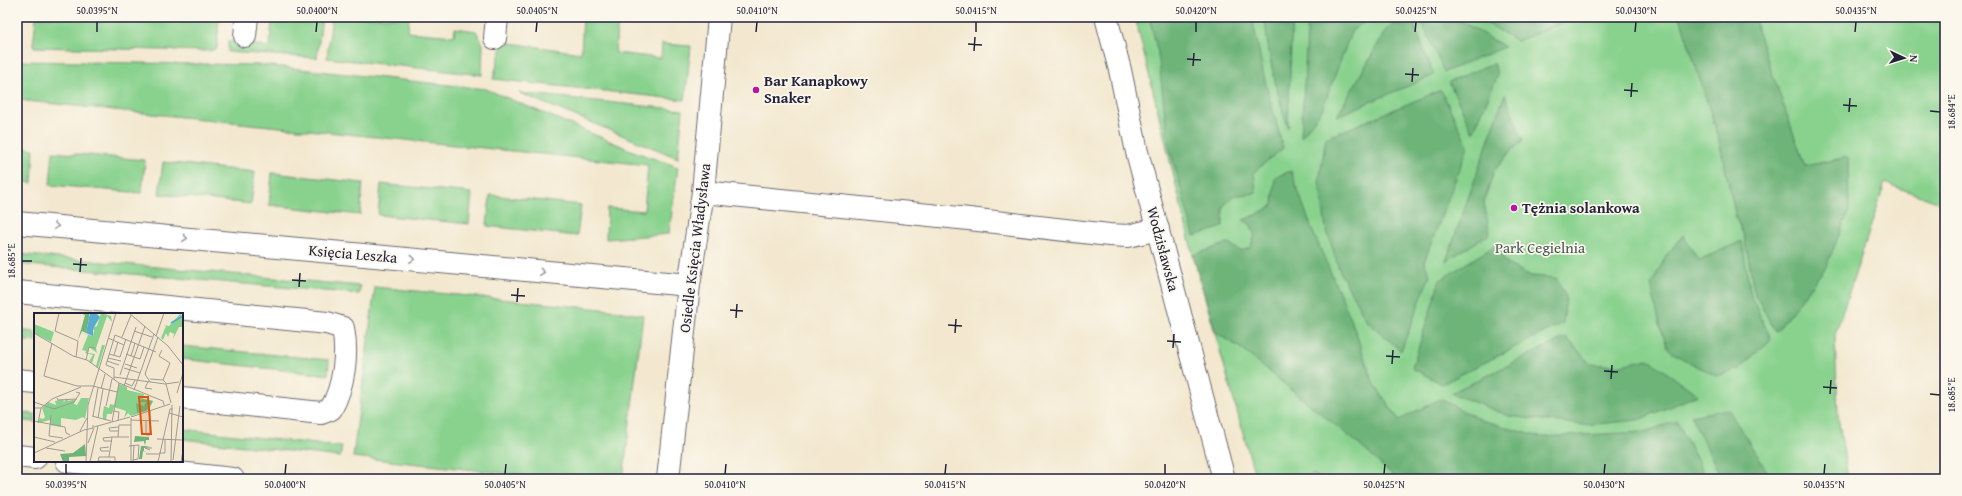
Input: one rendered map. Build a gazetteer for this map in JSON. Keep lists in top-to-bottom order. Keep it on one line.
{"streets":{"street":["Osiedle Księcia Władysława","Wodzisławska","Księcia Leszka"]},"crossings":[["Osiedle Księcia Władysława","Księcia Leszka"]],"one_way":["Księcia Leszka"],"parks":["Park Cegielnia"],"places":["Bar Kanapkowy Snaker","Tężnia solankowa"],"north":"right","coordinates":["50.0395°N","50.0400°N","50.0405°N","50.0410°N","50.0415°N","50.0420°N","50.0425°N","50.0430°N","50.0435°N","18.684°E","18.685°E"]}
